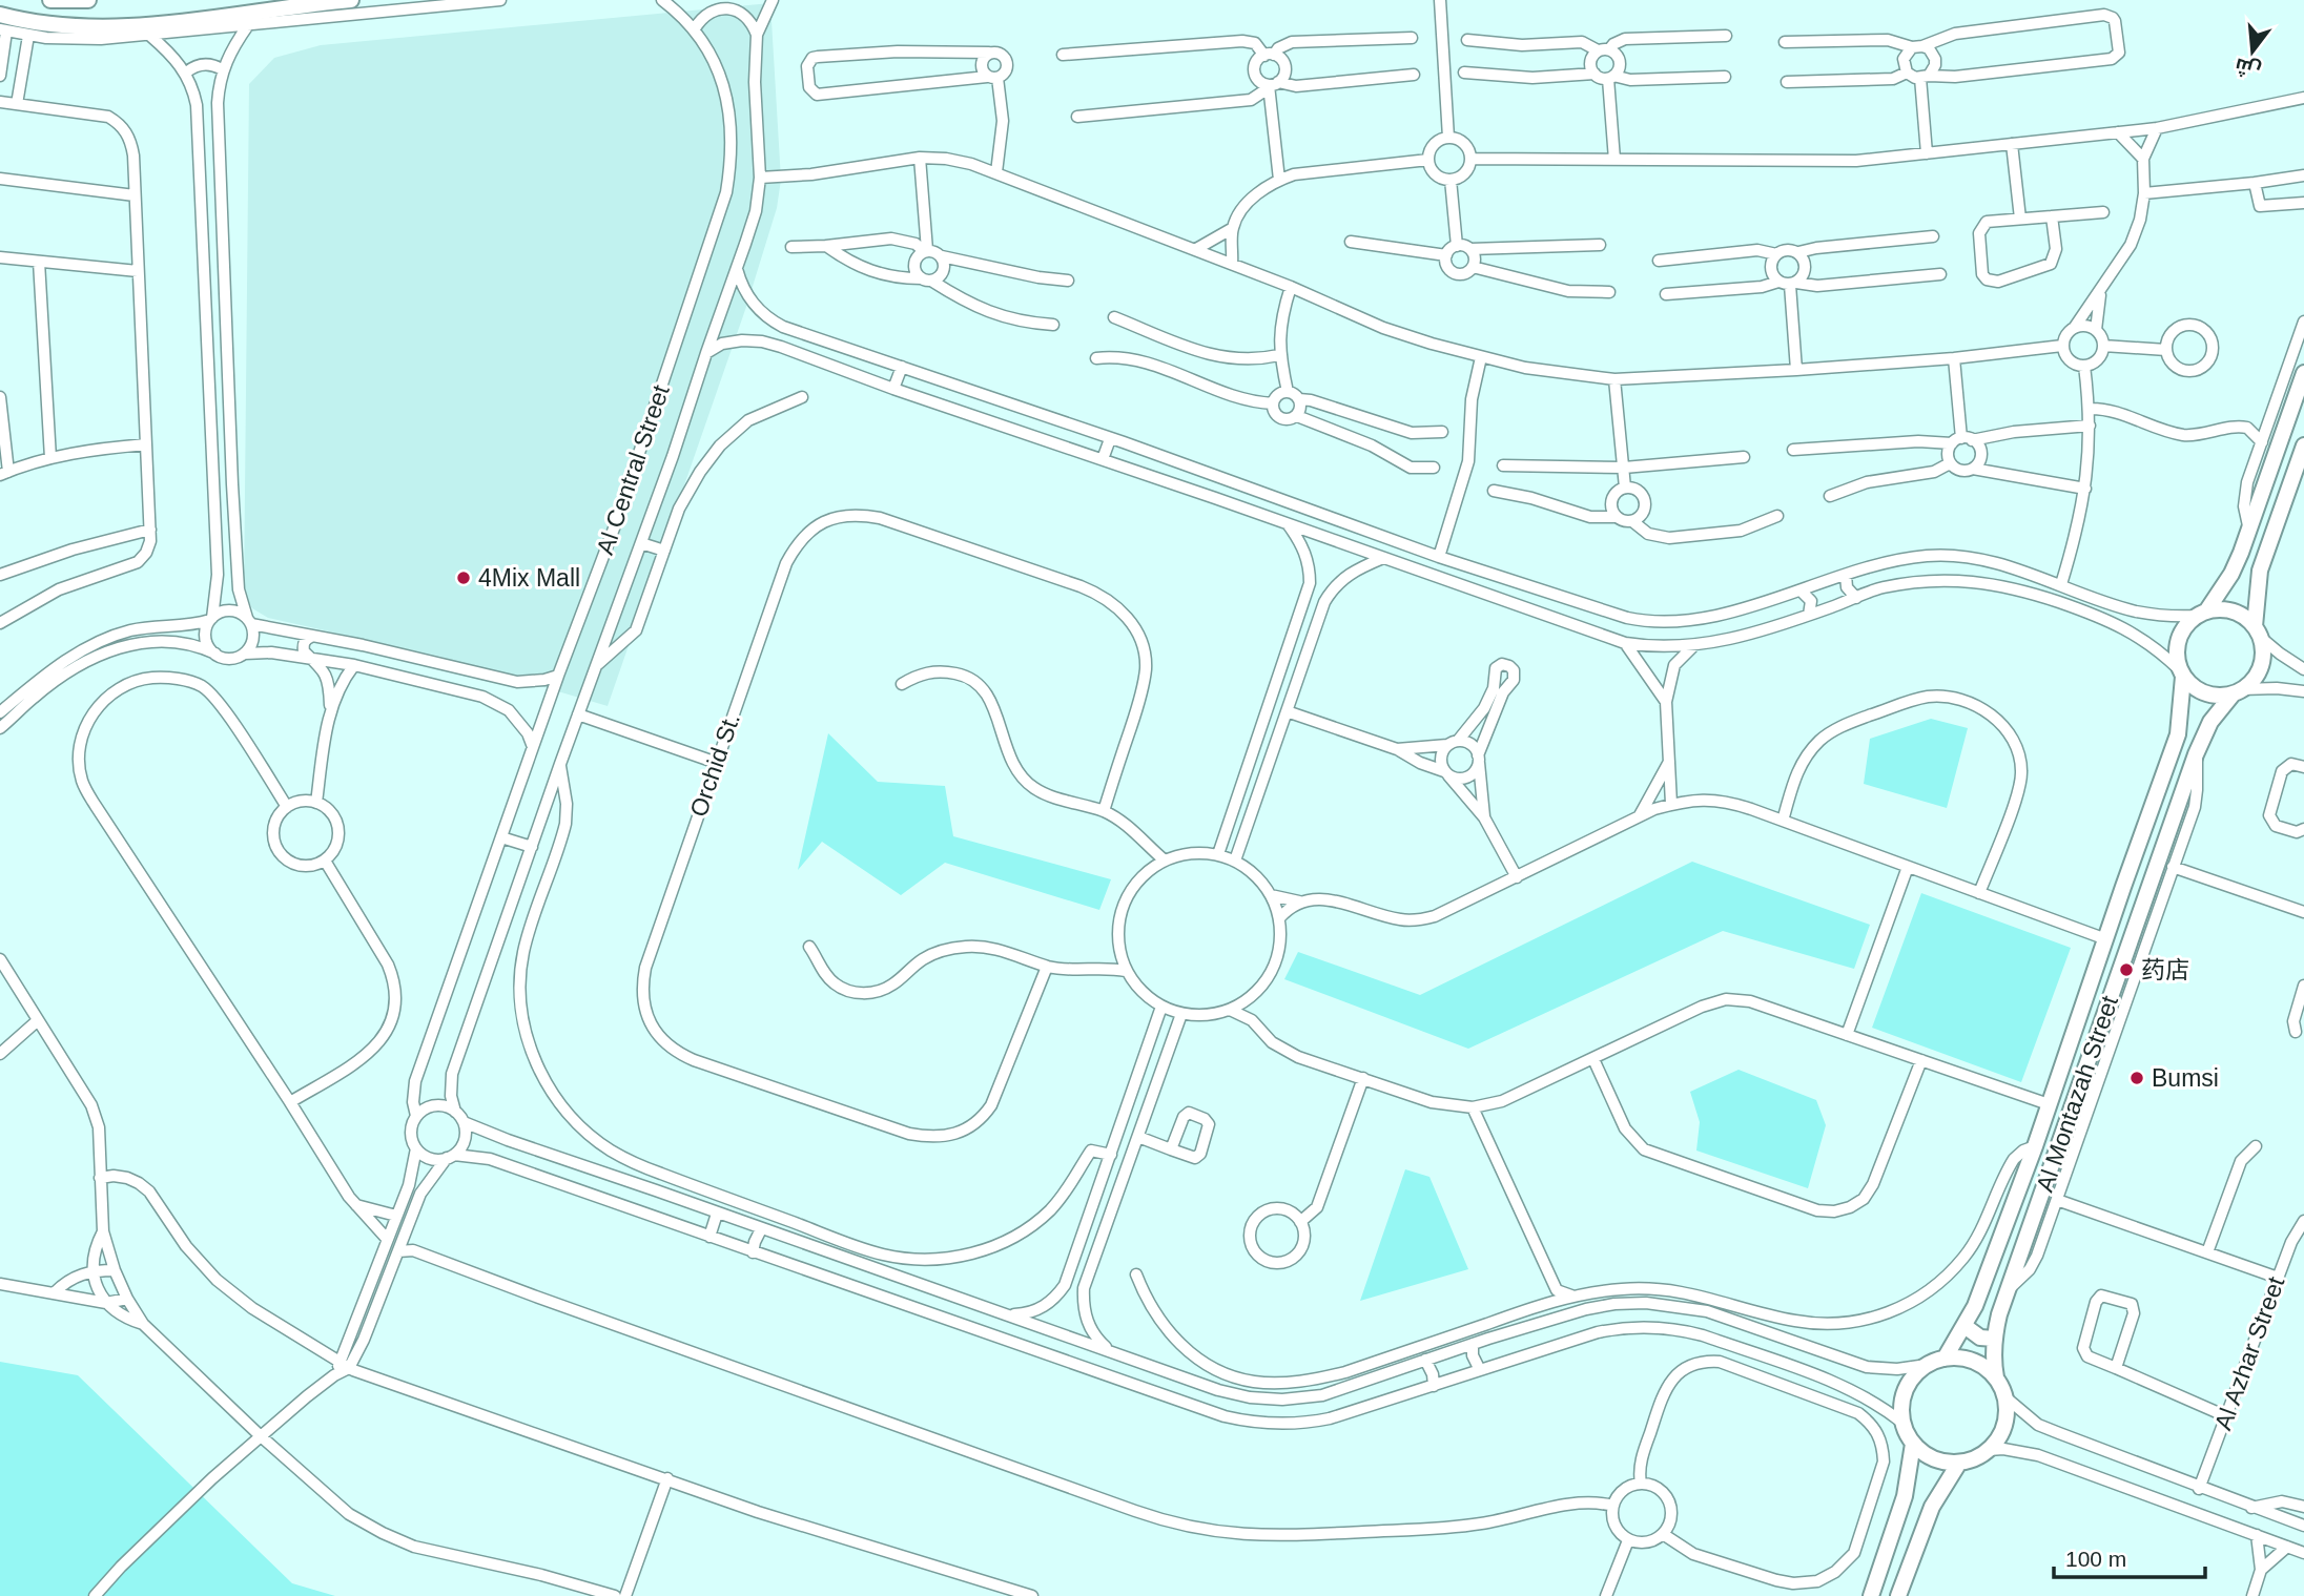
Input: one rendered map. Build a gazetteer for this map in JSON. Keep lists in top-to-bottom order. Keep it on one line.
{"streets":{"street":["Al Central Street","Orchid St.","Al Montazah Street","Al Azhar Street"]},"places":["4Mix Mall","药店","Bumsi"],"scale_bar":"100 m","north":"bottom"}
